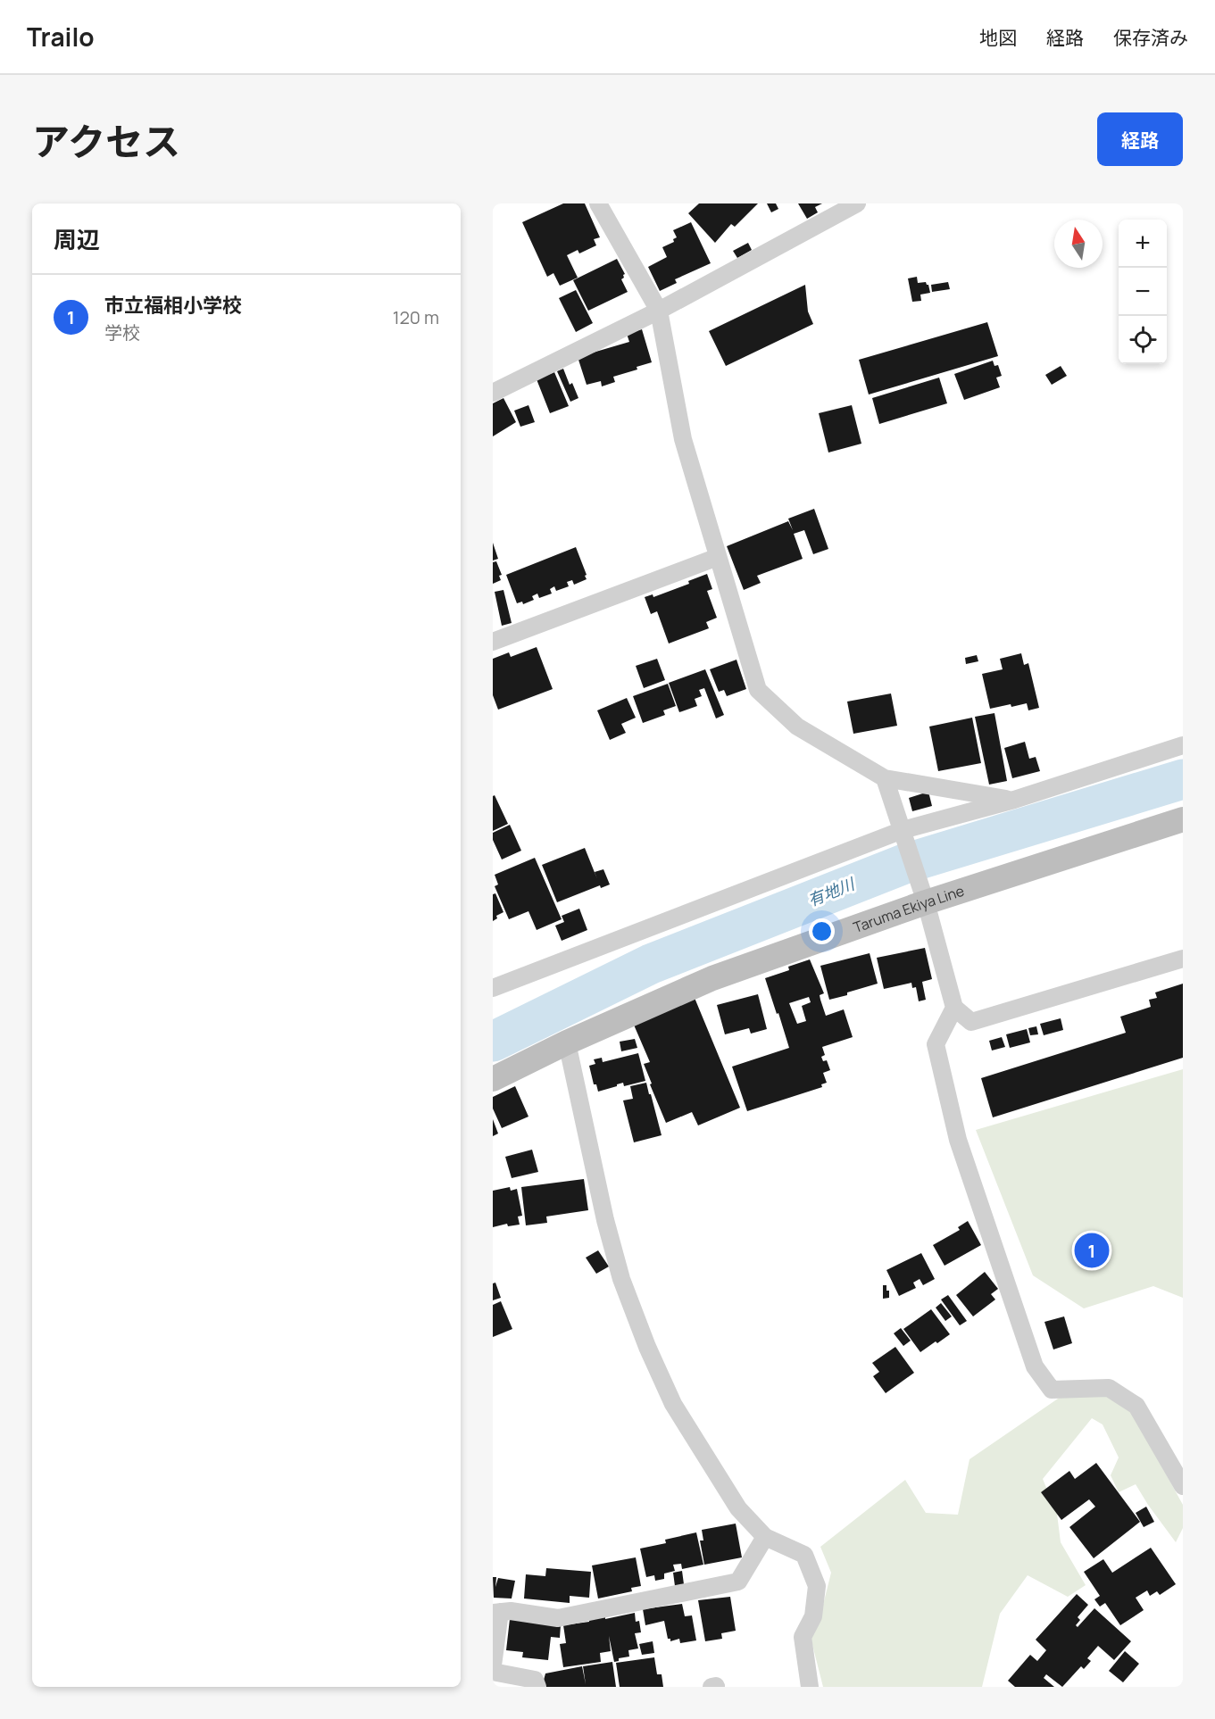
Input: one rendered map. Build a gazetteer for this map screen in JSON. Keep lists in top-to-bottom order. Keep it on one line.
{"streets":{"main road":["Taruma Ekiya Line"]},"water":["有地川"],"north":"top","page":{"header":"Trailo","nav":["地図","経路","保存済み"],"title":"アクセス","buttons":"経路","heading":"周辺","map_buttons":["+","−"],"list":[{"mark":"1","name":"市立福相小学校","note":"学校","value":"120 m"}],"pins":"1"}}
